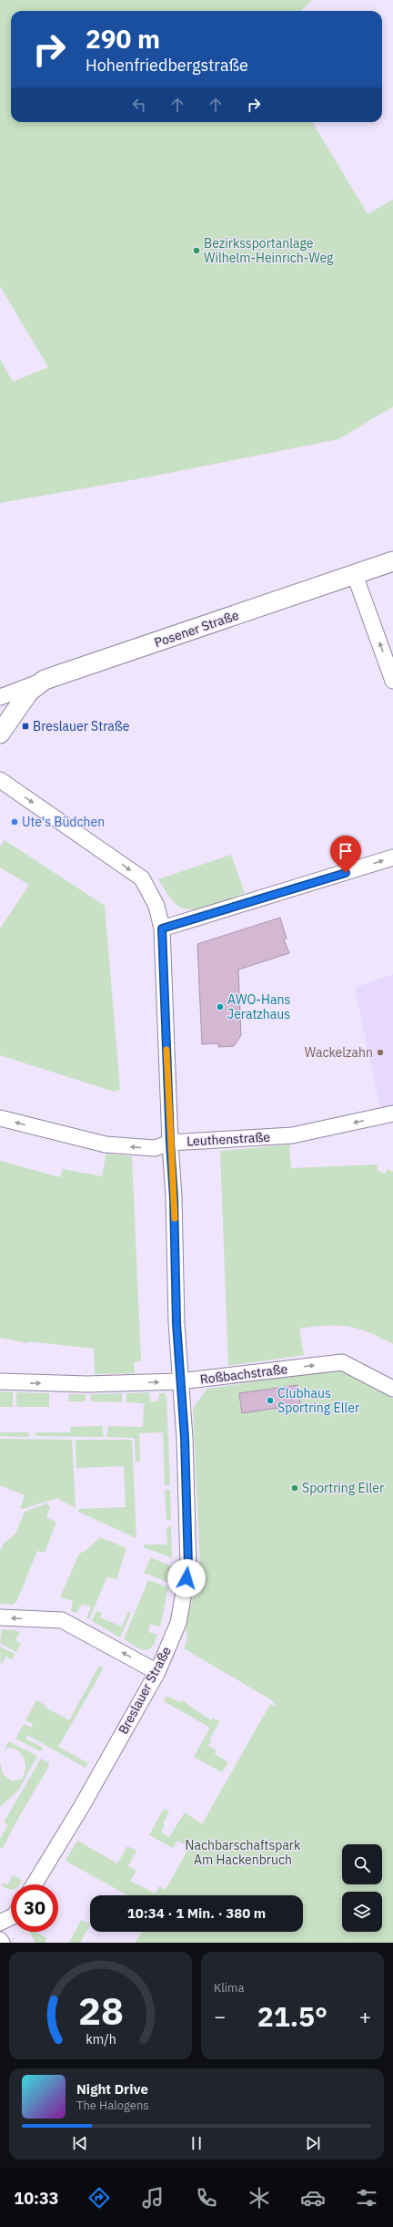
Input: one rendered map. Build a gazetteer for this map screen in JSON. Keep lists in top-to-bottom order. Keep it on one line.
{"streets":{"street":["Posener Straße","Leuthenstraße","Roßbachstraße","Breslauer Straße"]},"crossings":[["Leuthenstraße","Breslauer Straße"],["Roßbachstraße","Breslauer Straße"]],"one_way":["Leuthenstraße","Roßbachstraße"],"parks":["Nachbarschaftspark Am Hackenbruch"],"places":{"other":["Bezirkssportanlage Wilhelm-Heinrich-Weg","Ute's Büdchen","AWO-Hans Jeratzhaus","Wackelzahn","Clubhaus Sportring Eller","Sportring Eller"],"transit":["Breslauer Straße"]},"page":{"turn":["290 m","Hohenfriedbergstraße"],"limit":"30","trip":"10:34 · 1 Min. · 380 m","tile":"Klima","heat":["−","21.5°","+"],"song":["Night Drive","The Halogens"],"tabs":"10:33","gauge":["28","km/h"]}}
